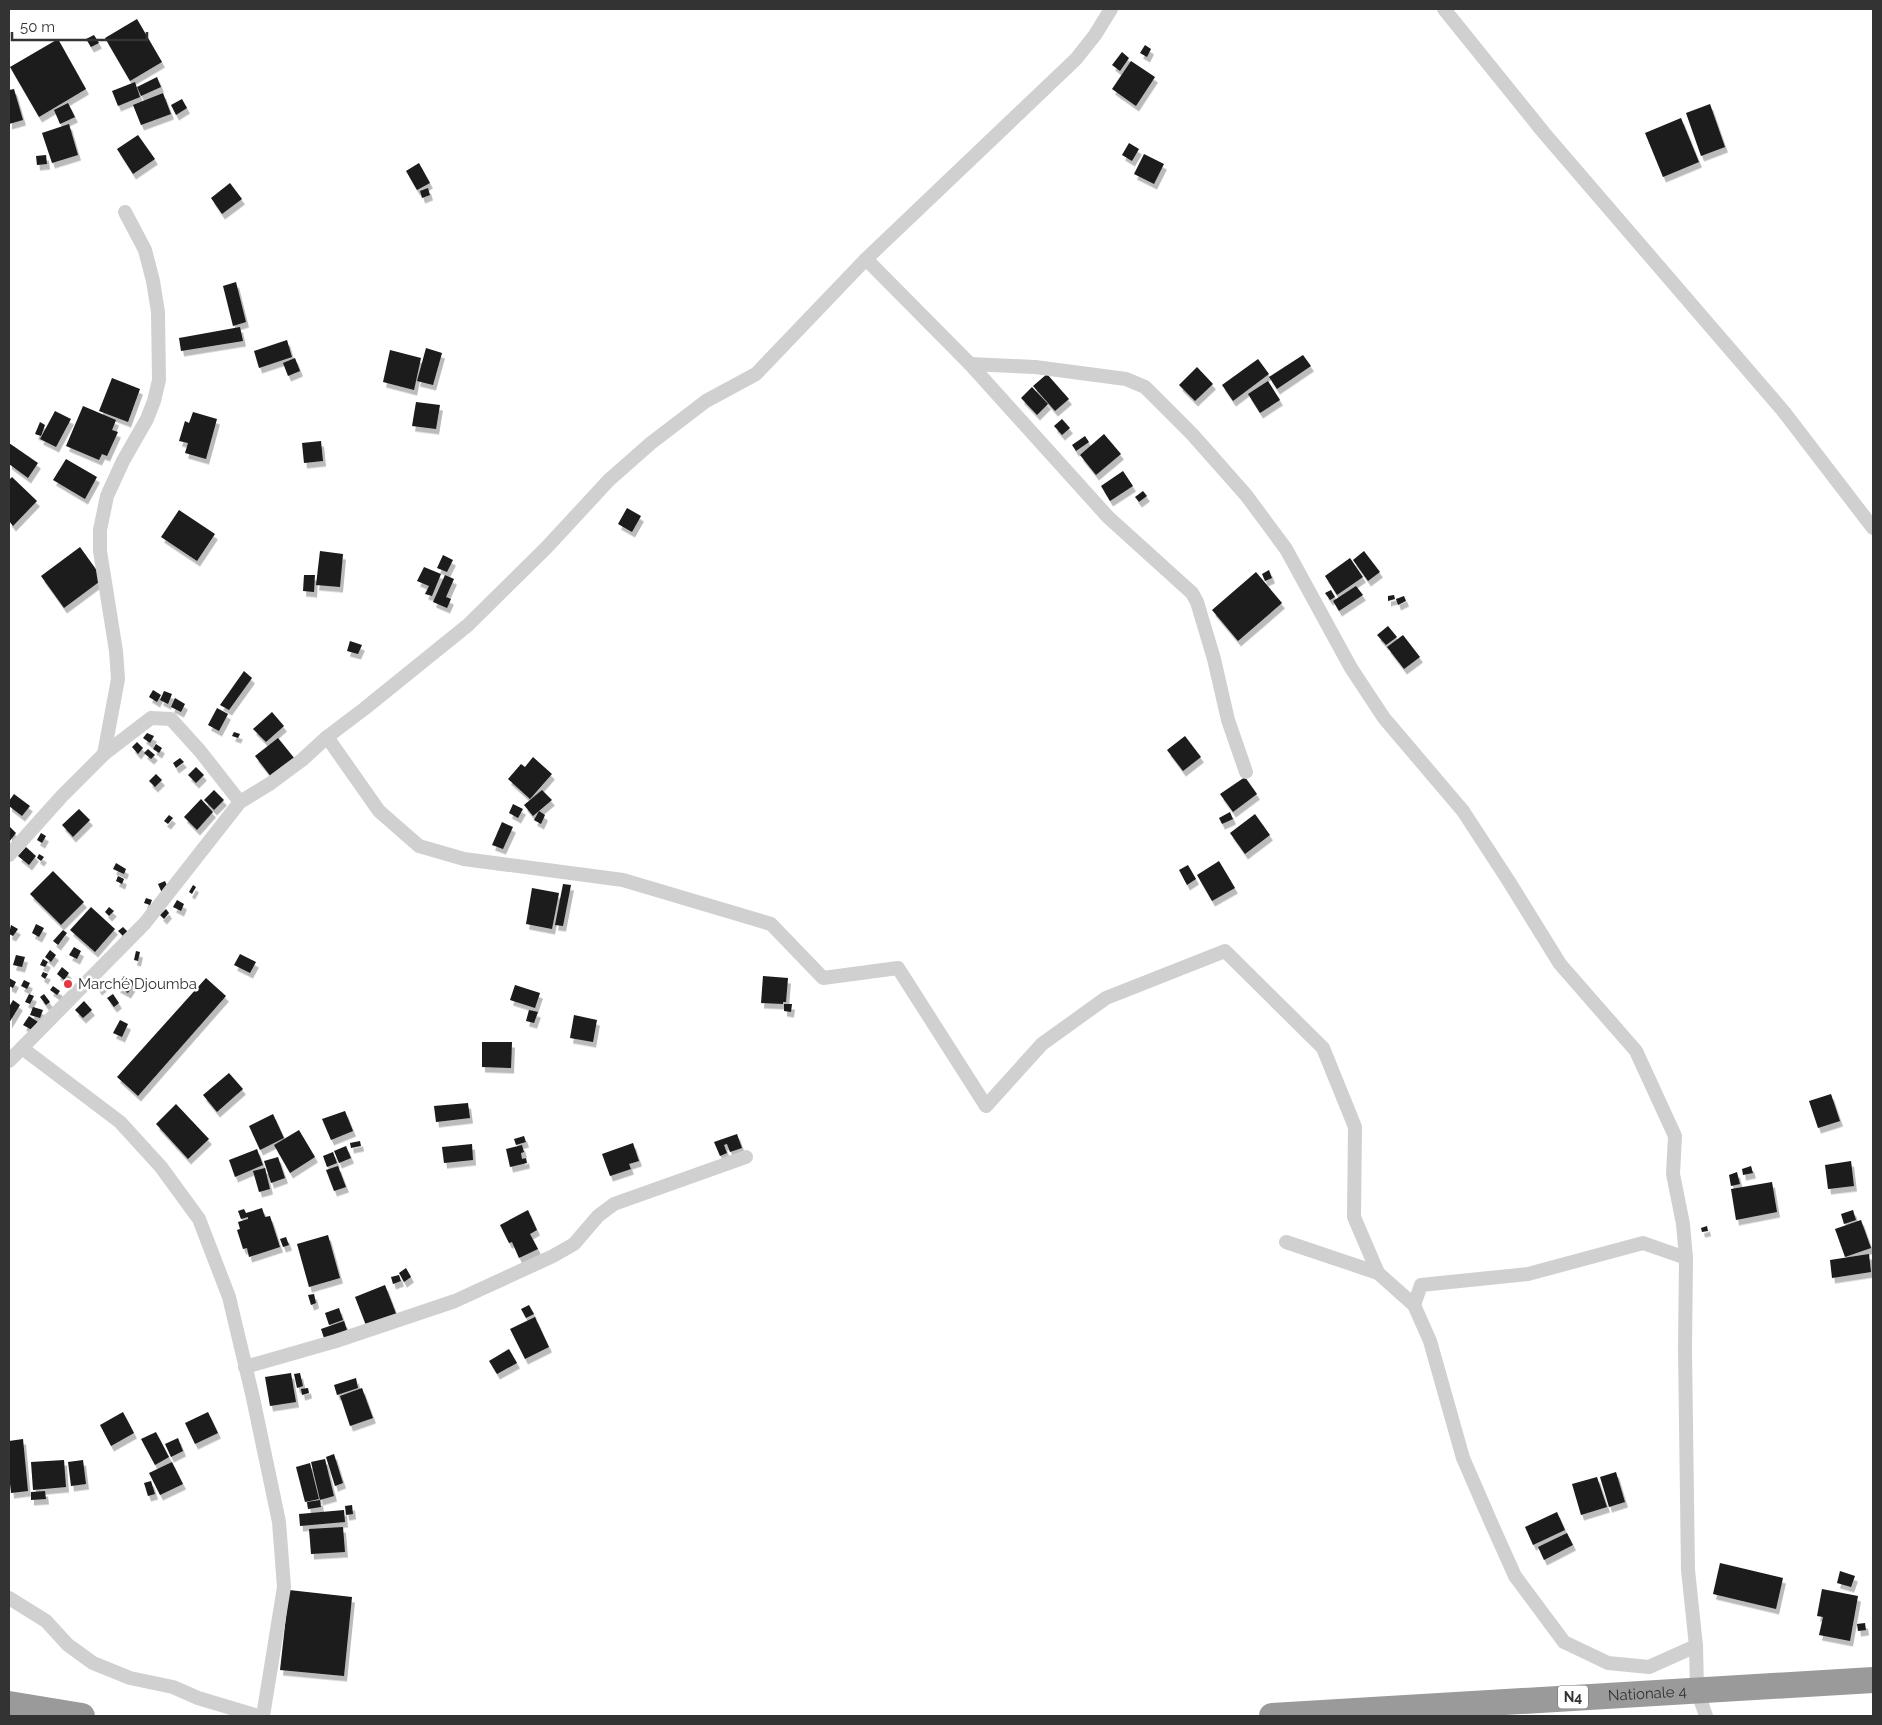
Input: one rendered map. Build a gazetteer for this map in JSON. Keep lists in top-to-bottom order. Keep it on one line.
{"streets":{"highway":["Nationale 4","N4"]},"places":["Marché Djoumba"],"scale_bar":"50 m"}
